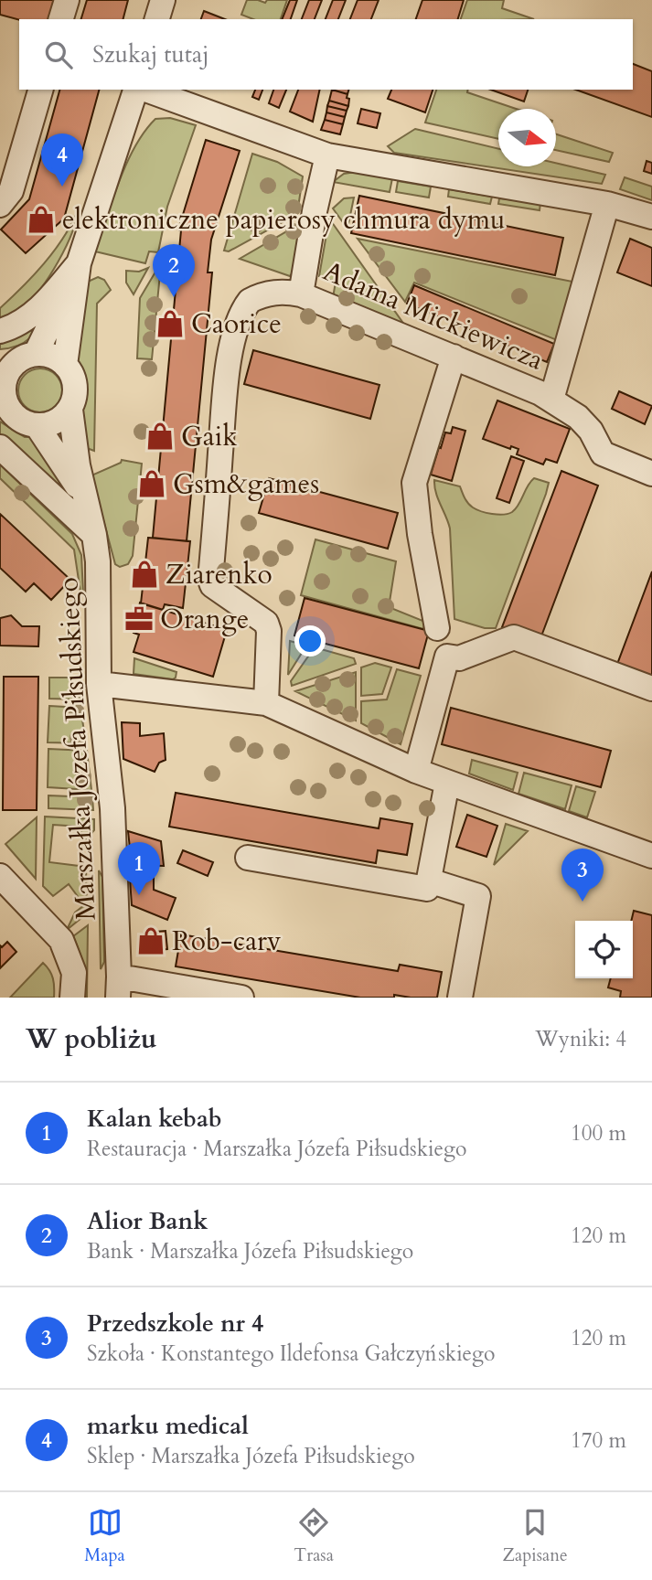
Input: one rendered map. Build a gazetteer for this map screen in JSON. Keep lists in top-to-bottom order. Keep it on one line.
{"streets":{"street":["Adama Mickiewicza","Marszałka Józefa Piłsudskiego"]},"places":{"shop":["elektroniczne papierosy chmura dymu","Caorice","Gaik","Gsm&games","Ziarenko","Rob-carv"],"office":["Orange"]},"north":"right","page":{"search":"Szukaj tutaj","pins":["4","2","1","3"],"heading":["W pobliżu","Wyniki: 4"],"list":[{"mark":"1","name":"Kalan kebab","note":"Restauracja · Marszałka Józefa Piłsudskiego","value":"100 m"},{"mark":"2","name":"Alior Bank","note":"Bank · Marszałka Józefa Piłsudskiego","value":"120 m"},{"mark":"3","name":"Przedszkole nr 4","note":"Szkoła · Konstantego Ildefonsa Gałczyńskiego","value":"120 m"},{"mark":"4","name":"marku medical","note":"Sklep · Marszałka Józefa Piłsudskiego","value":"170 m"}],"nav":["Mapa","Trasa","Zapisane"]}}
